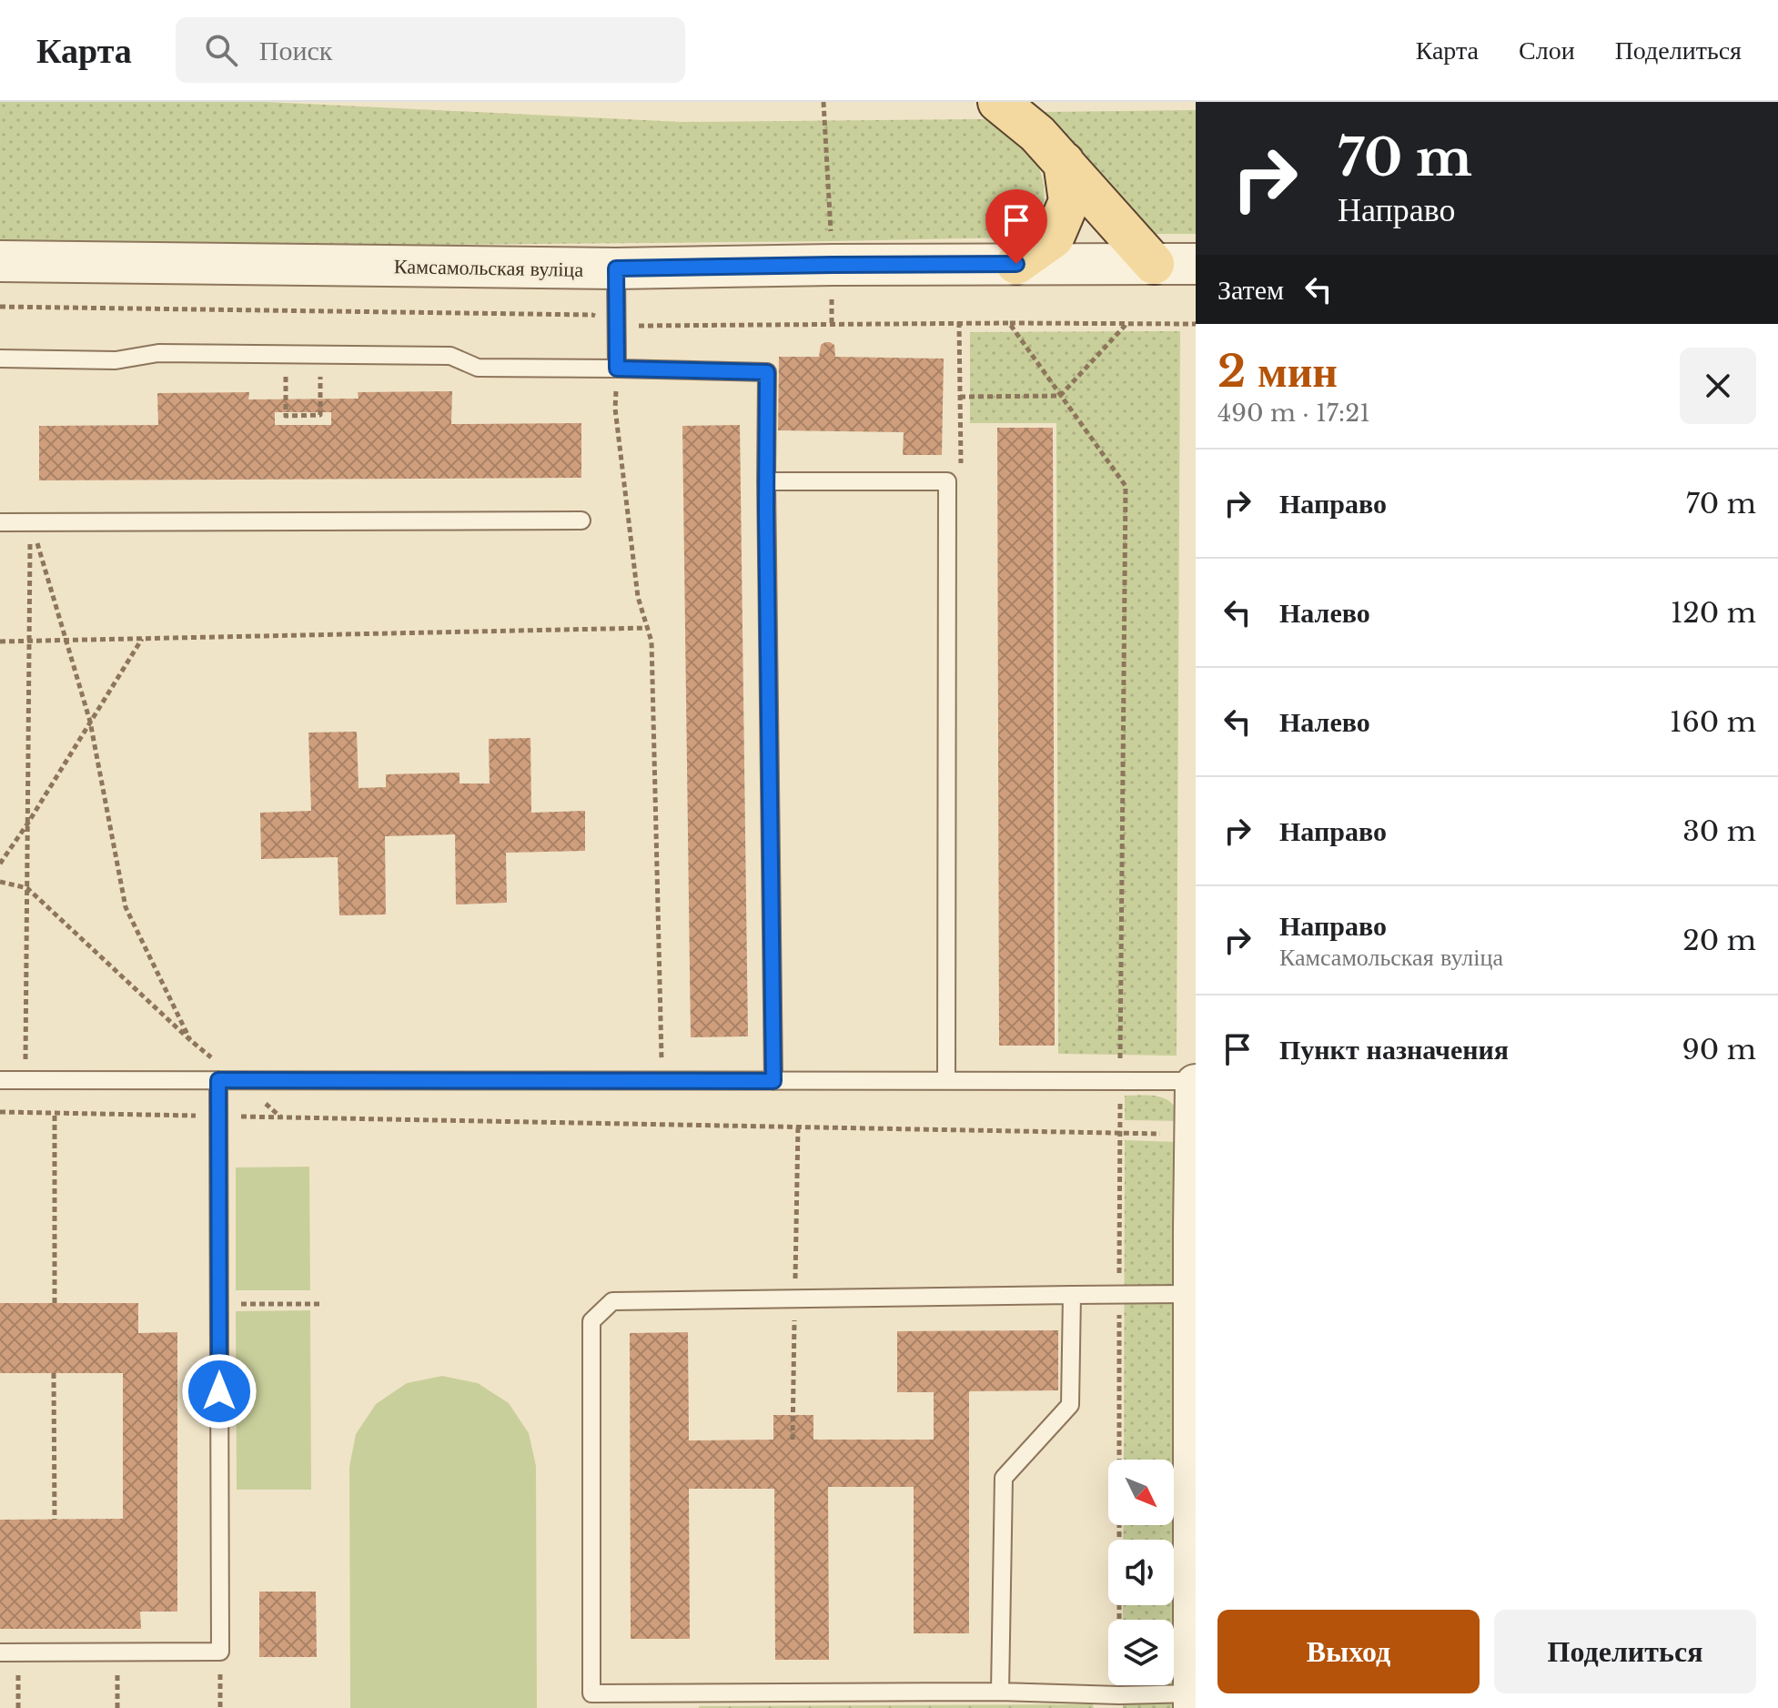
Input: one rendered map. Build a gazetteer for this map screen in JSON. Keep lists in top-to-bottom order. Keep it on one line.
{"streets":{"street":["Камсамольская вуліца"]},"north":"bottom right","page":{"header":"Карта","search":"Поиск","nav":["Карта","Слои","Поделиться"],"turn":["70 m","Направо"],"then":"Затем","heading":["2 мин","490 m · 17:21"],"list":[{"name":"Направо","value":"70 m"},{"name":"Налево","value":"120 m"},{"name":"Налево","value":"160 m"},{"name":"Направо","value":"30 m"},{"name":"Направо","note":"Камсамольская вуліца","value":"20 m"},{"name":"Пункт назначения","value":"90 m"}],"buttons":["Выход","Поделиться"]}}
